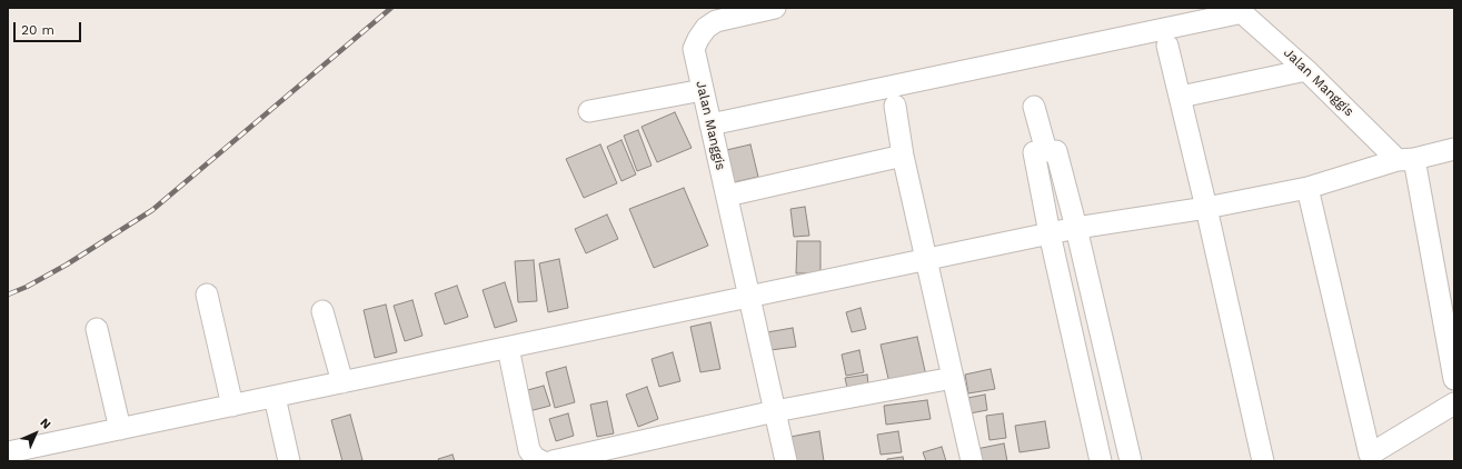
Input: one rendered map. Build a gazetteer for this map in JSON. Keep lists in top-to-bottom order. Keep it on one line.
{"streets":{"street":["Jalan Manggis"]},"scale_bar":"20 m","north":"top right"}
